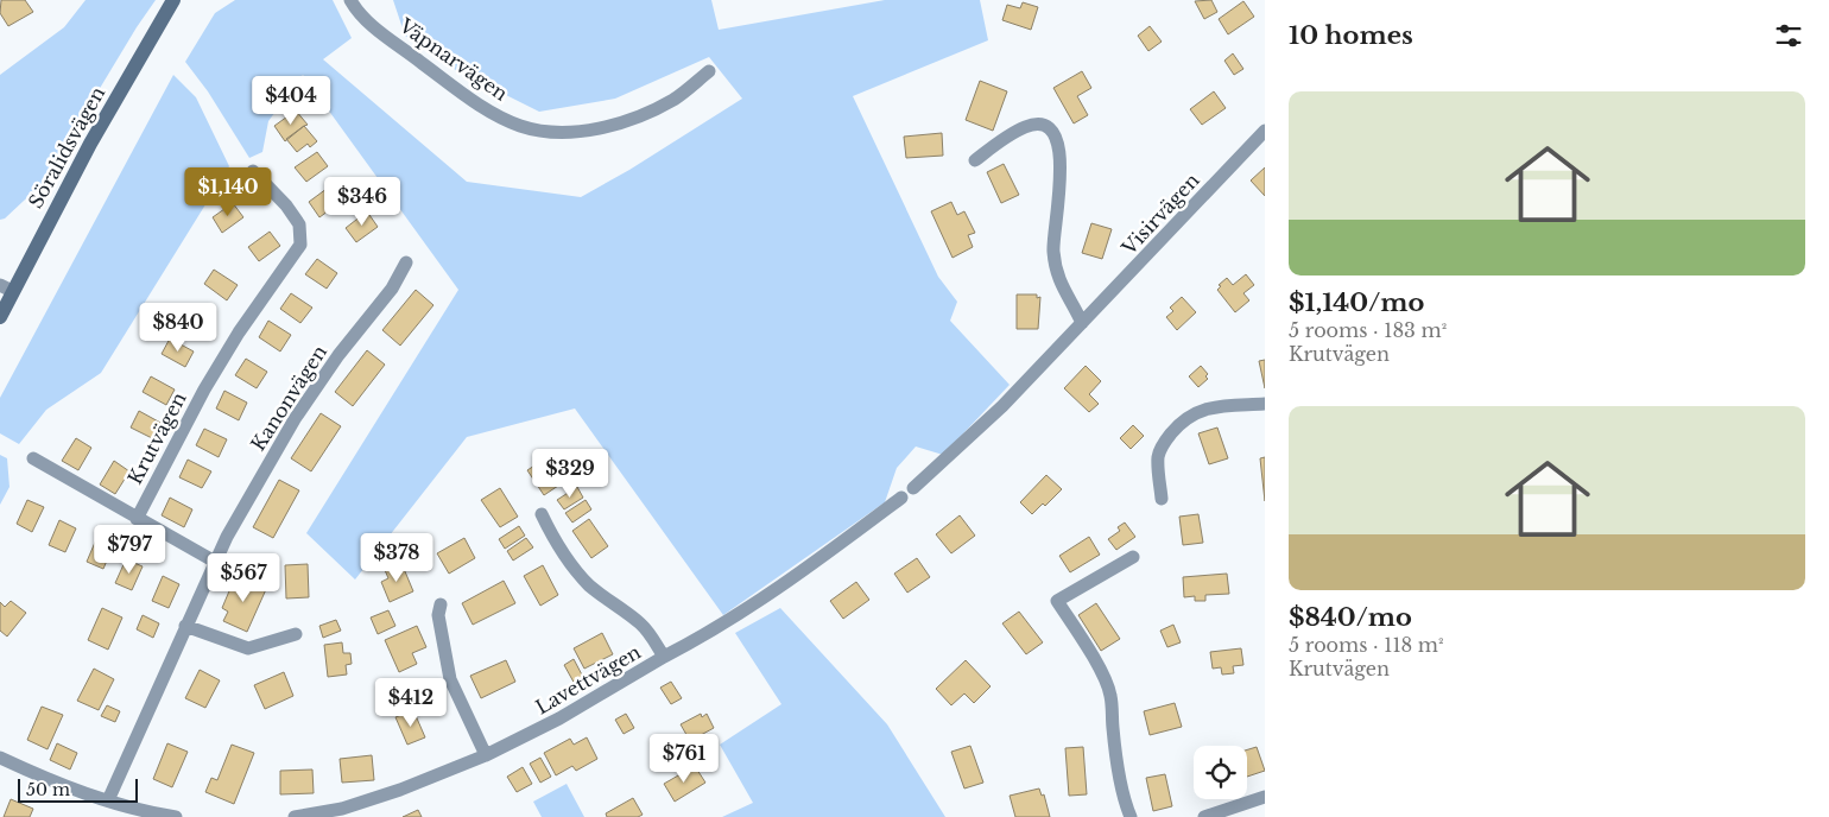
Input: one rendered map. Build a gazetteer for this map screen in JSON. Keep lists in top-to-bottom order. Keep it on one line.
{"streets":{"street":["Väpnarvägen","Söralidsvägen","Visirvägen","Kanonvägen","Krutvägen","Lavettvägen"]},"crossings":[["Visirvägen","Lavettvägen"]],"scale_bar":"50 m","page":{"heading":"10 homes","list":[{"name":"$1,140/mo","note":"5 rooms · 183 m² · Krutvägen"},{"name":"$840/mo","note":"5 rooms · 118 m² · Krutvägen"}],"price":["$404","$1,140","$346","$840","$329","$797","$378","$567","$412","$761"],"scale":"50 m"}}
